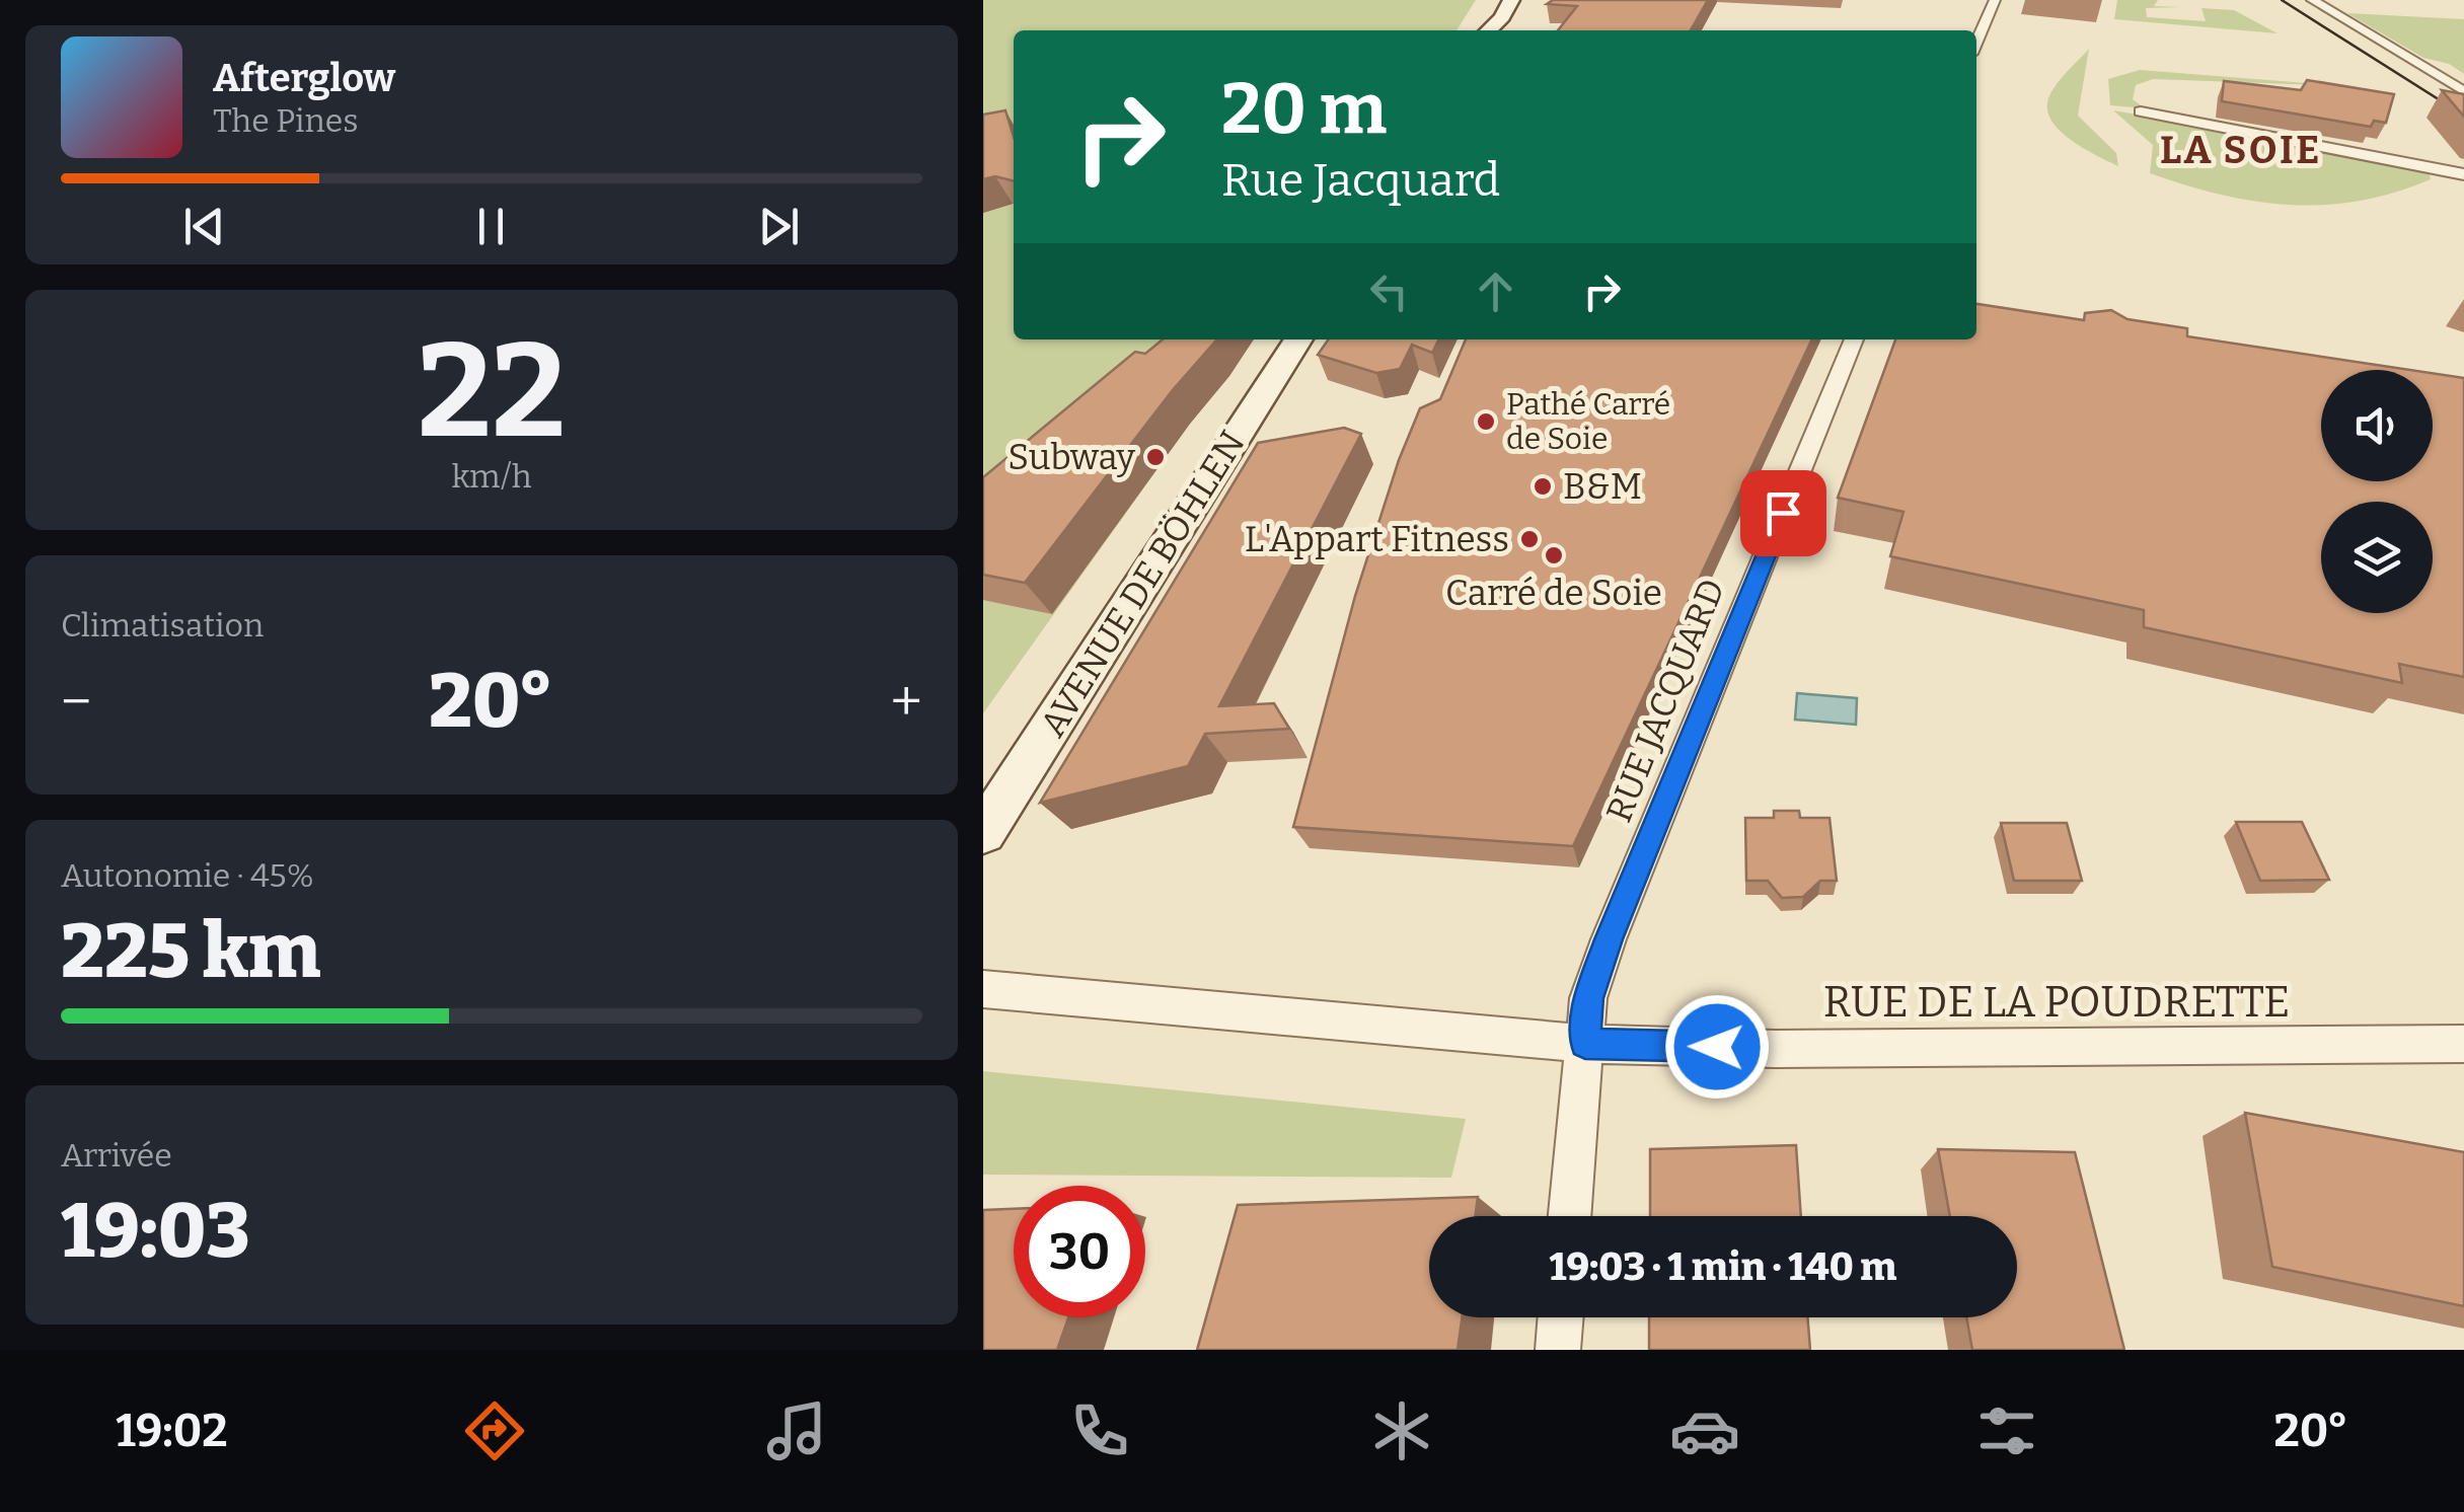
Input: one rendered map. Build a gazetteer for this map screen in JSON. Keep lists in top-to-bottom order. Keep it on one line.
{"streets":{"main road":["AVENUE DE BÖHLEN"],"street":["RUE JACQUARD","RUE DE LA POUDRETTE"]},"crossings":[["RUE JACQUARD","RUE DE LA POUDRETTE"]],"districts":["LA SOIE"],"places":["Pathé Carré de Soie","Subway","B&M","L'Appart Fitness","Carré de Soie"],"page":{"turn":["20 m","Rue Jacquard"],"song":["Afterglow","The Pines"],"tile":[["22","km/h"],"Climatisation",["Autonomie · 45%","225 km"],["Arrivée","19:03"]],"heat":["−","20°","+"],"limit":"30","trip":"19:03 · 1 min · 140 m","tabs":["19:02","20°"]}}
